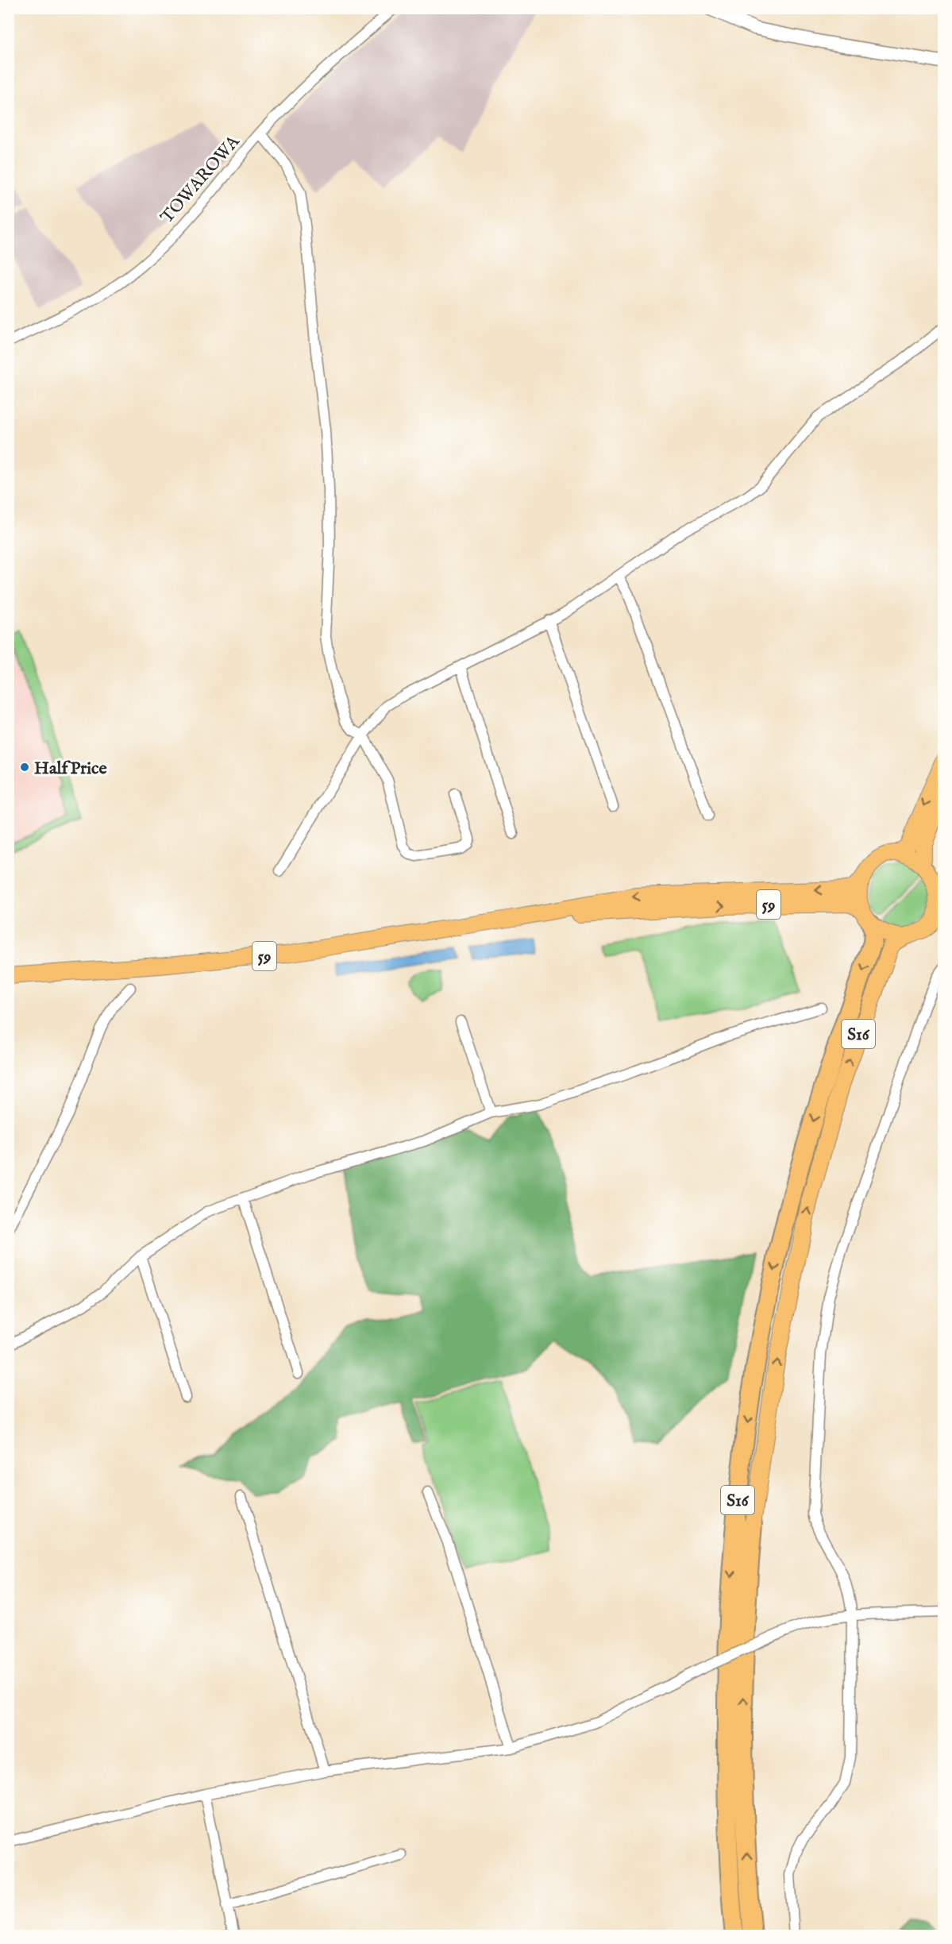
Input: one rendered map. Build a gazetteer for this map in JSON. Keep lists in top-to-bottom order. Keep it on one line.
{"streets":{"highway":["S16"],"main road":["59"],"street":["TOWAROWA"]},"crossings":[["59","S16"]],"places":["HalfPrice"]}
